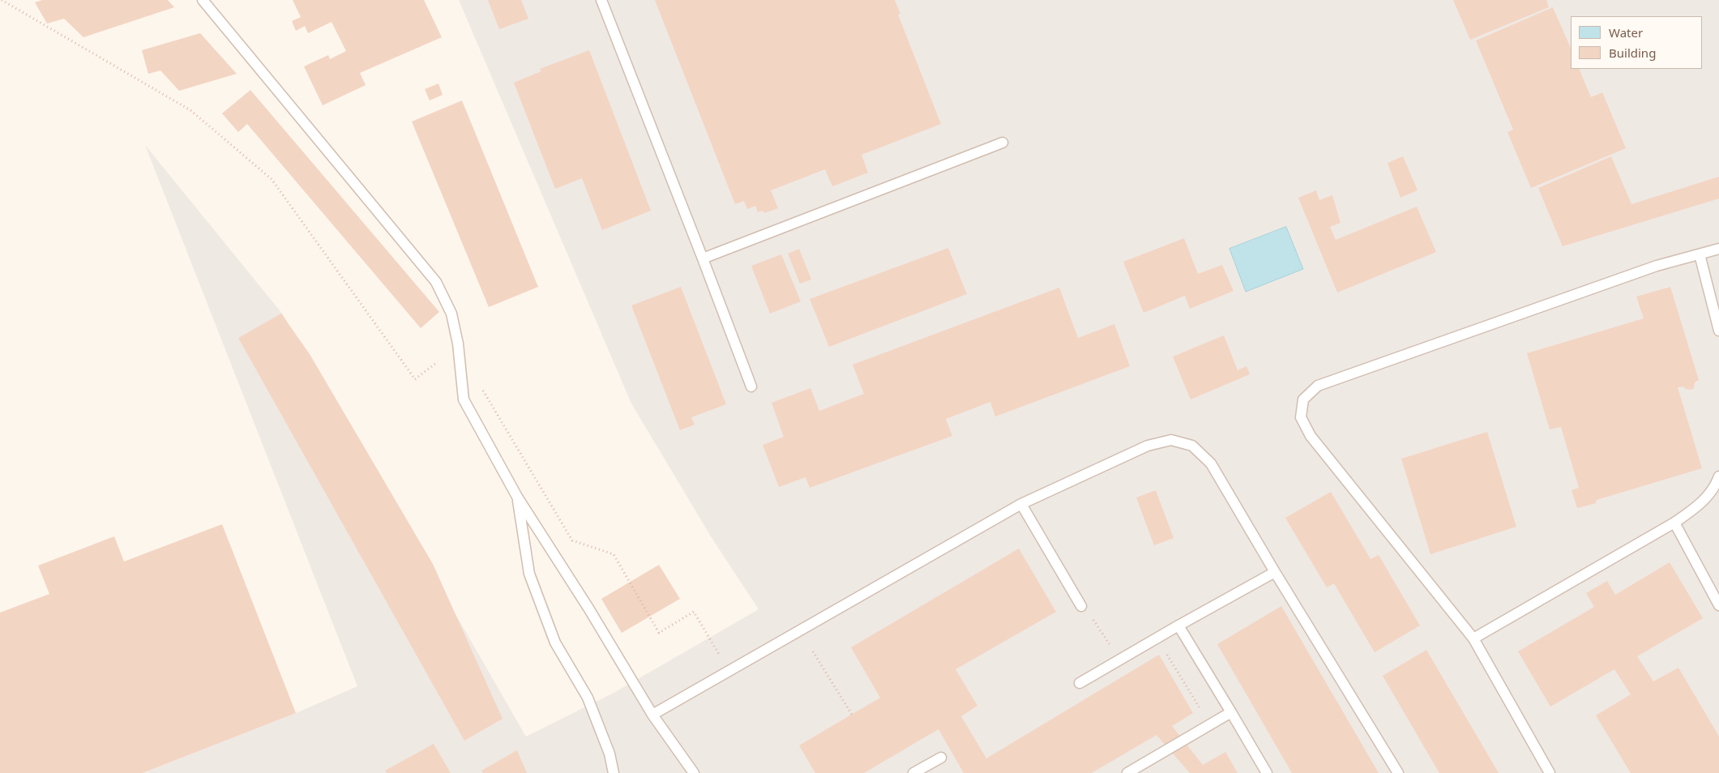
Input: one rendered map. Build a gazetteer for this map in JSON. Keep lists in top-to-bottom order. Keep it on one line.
{"legend":["Water","Building"]}
